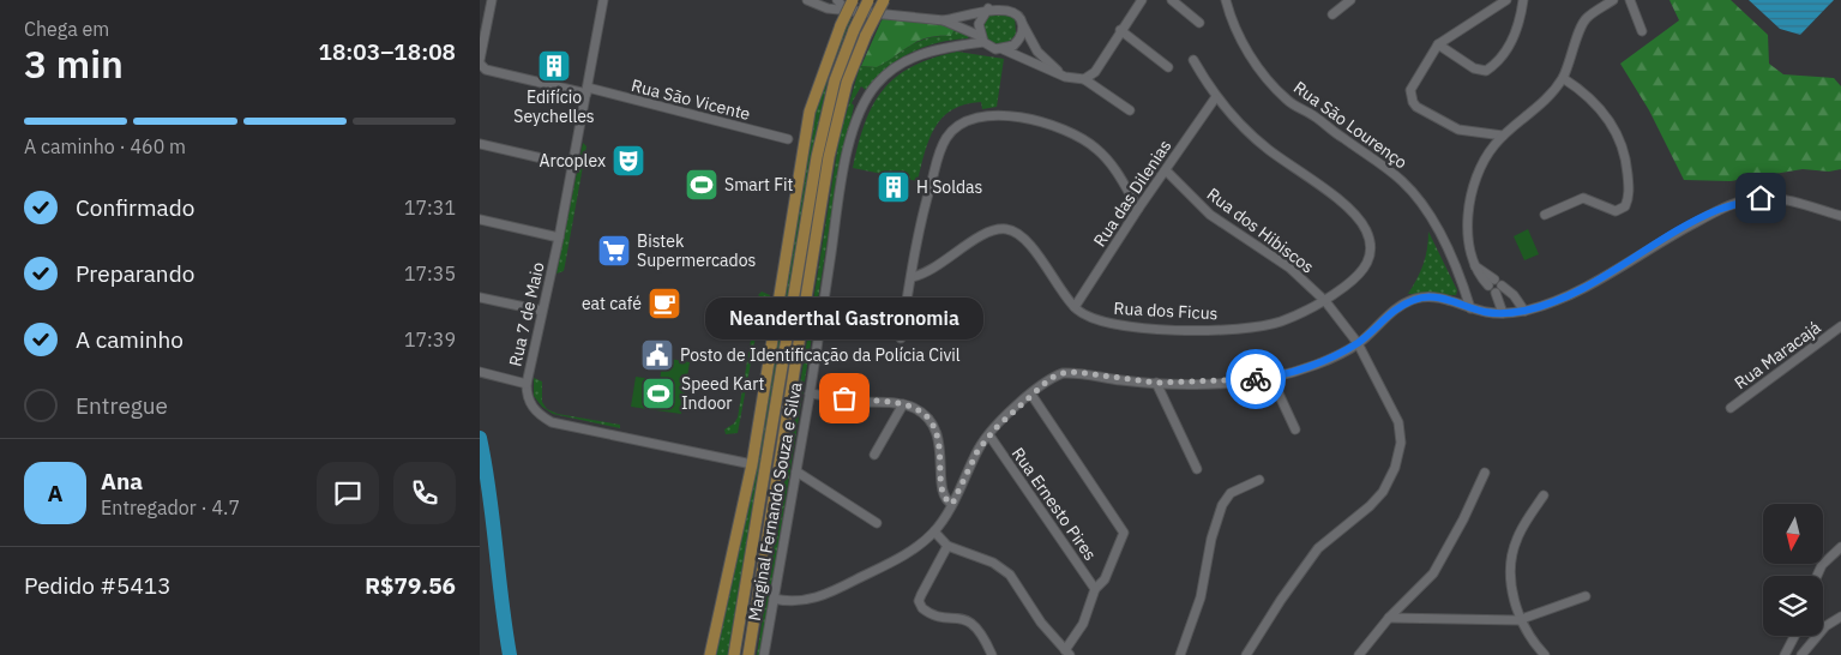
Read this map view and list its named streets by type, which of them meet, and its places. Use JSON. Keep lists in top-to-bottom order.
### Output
{
  "streets": {
    "street": [
      "Rua São Vicente",
      "Rua São Lourenço",
      "Rua das Dilenias",
      "Rua dos Hibiscos",
      "Rua dos Ficus",
      "Rua 7 de Maio",
      "Rua Maracajá",
      "Marginal Fernando Souza e Silva",
      "Rua Ernesto Pires"
    ]
  },
  "crossings": [
    ["Rua São Vicente", "Rua 7 de Maio"],
    ["Rua das Dilenias", "Rua dos Hibiscos"],
    ["Rua das Dilenias", "Rua dos Ficus"],
    ["Rua dos Hibiscos", "Rua dos Ficus"]
  ],
  "places": {
    "building": ["Edifício Seychelles", "H Soldas"],
    "theatre": ["Arcoplex"],
    "sports": ["Smart Fit", "Speed Kart Indoor"],
    "supermarket": ["Bistek Supermercados"],
    "cafe": ["eat café"],
    "public building": ["Posto de Identificação da Polícia Civil"],
    "other": ["Neanderthal Gastronomia"]
  },
  "north": "bottom",
  "page": {
    "heading": ["3 min", "Chega em", "18:03–18:08"],
    "panel": [
      "Ana",
      "Entregador · 4.7",
      "Pedido #5413",
      "R$79.56"
    ],
    "bar": "A caminho · 460 m",
    "list": [
      ["Confirmado", "17:31"],
      ["Preparando", "17:35"],
      ["A caminho", "17:39"],
      "Entregue"
    ],
    "bubble": "Neanderthal Gastronomia",
    "round": "A"
  }
}
